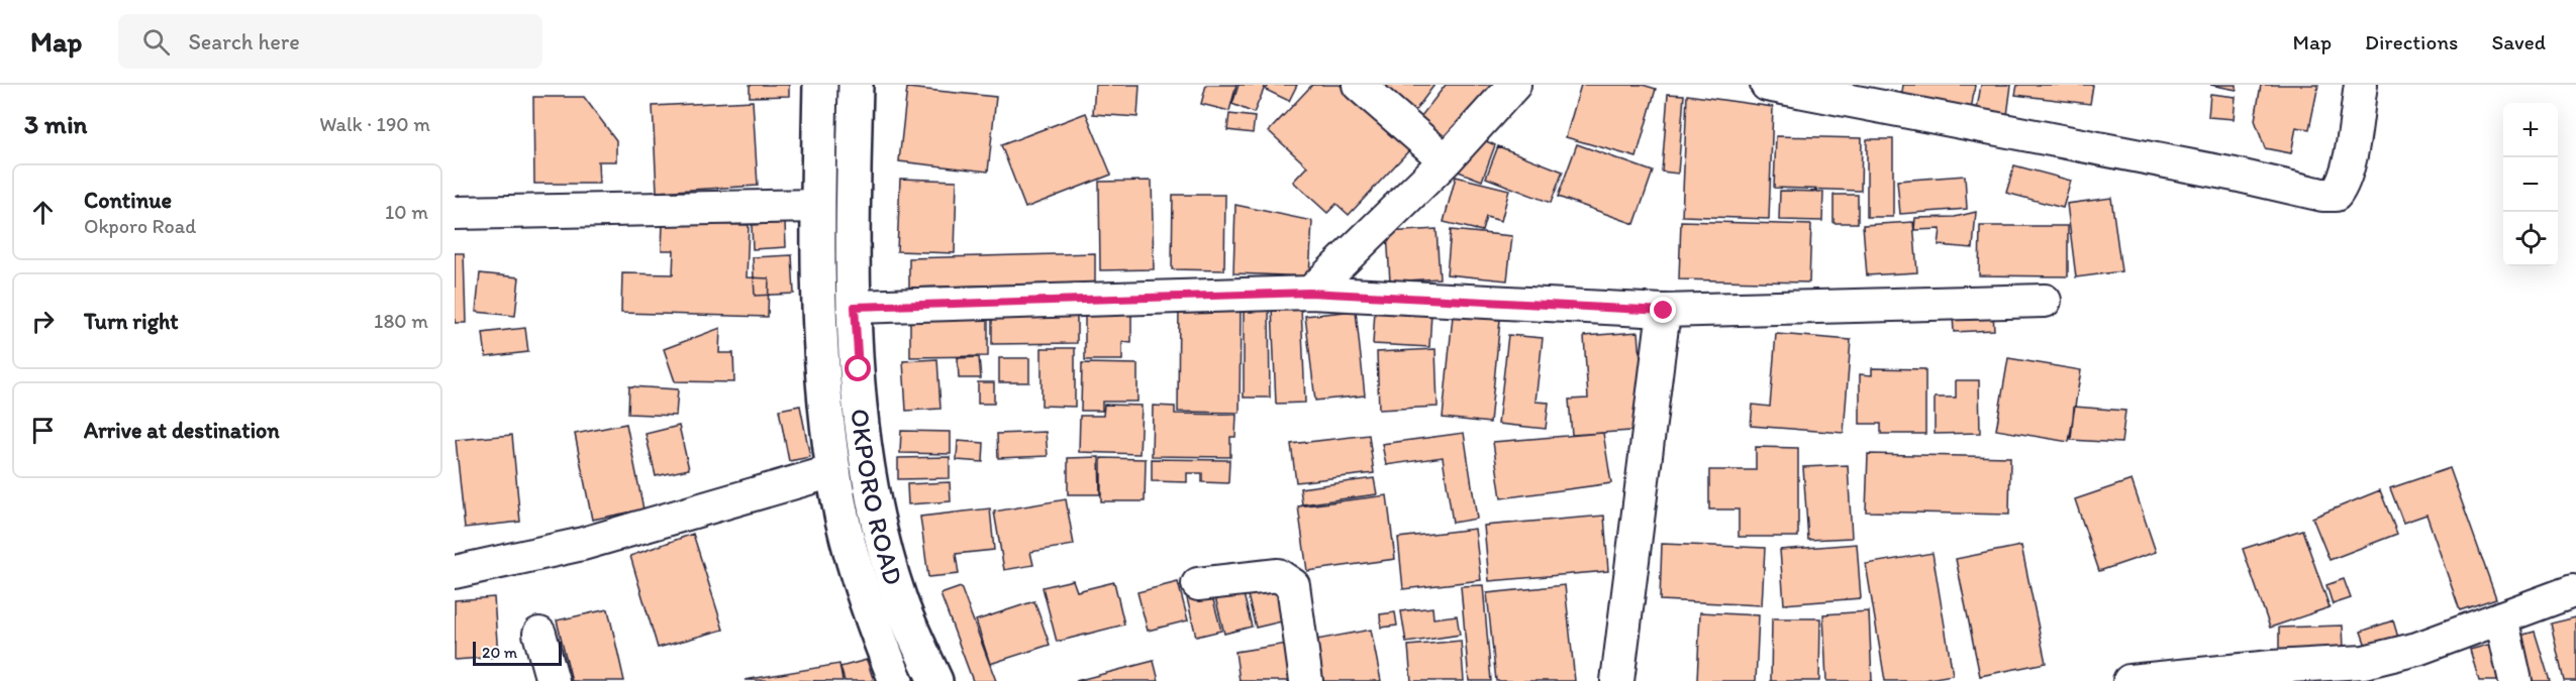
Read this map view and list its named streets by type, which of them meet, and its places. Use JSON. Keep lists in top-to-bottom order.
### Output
{
  "streets": {
    "main road": ["OKPORO ROAD"]
  },
  "scale_bar": "20 m",
  "page": {
    "header": "Map",
    "search": "Search here",
    "nav": ["Map", "Directions", "Saved"],
    "heading": ["3 min", "Walk · 190 m"],
    "map_buttons": ["+", "−"],
    "list": [
      ["Continue", "Okporo Road", "10 m"],
      ["Turn right", "180 m"],
      "Arrive at destination"
    ],
    "scale": "20 m"
  }
}
